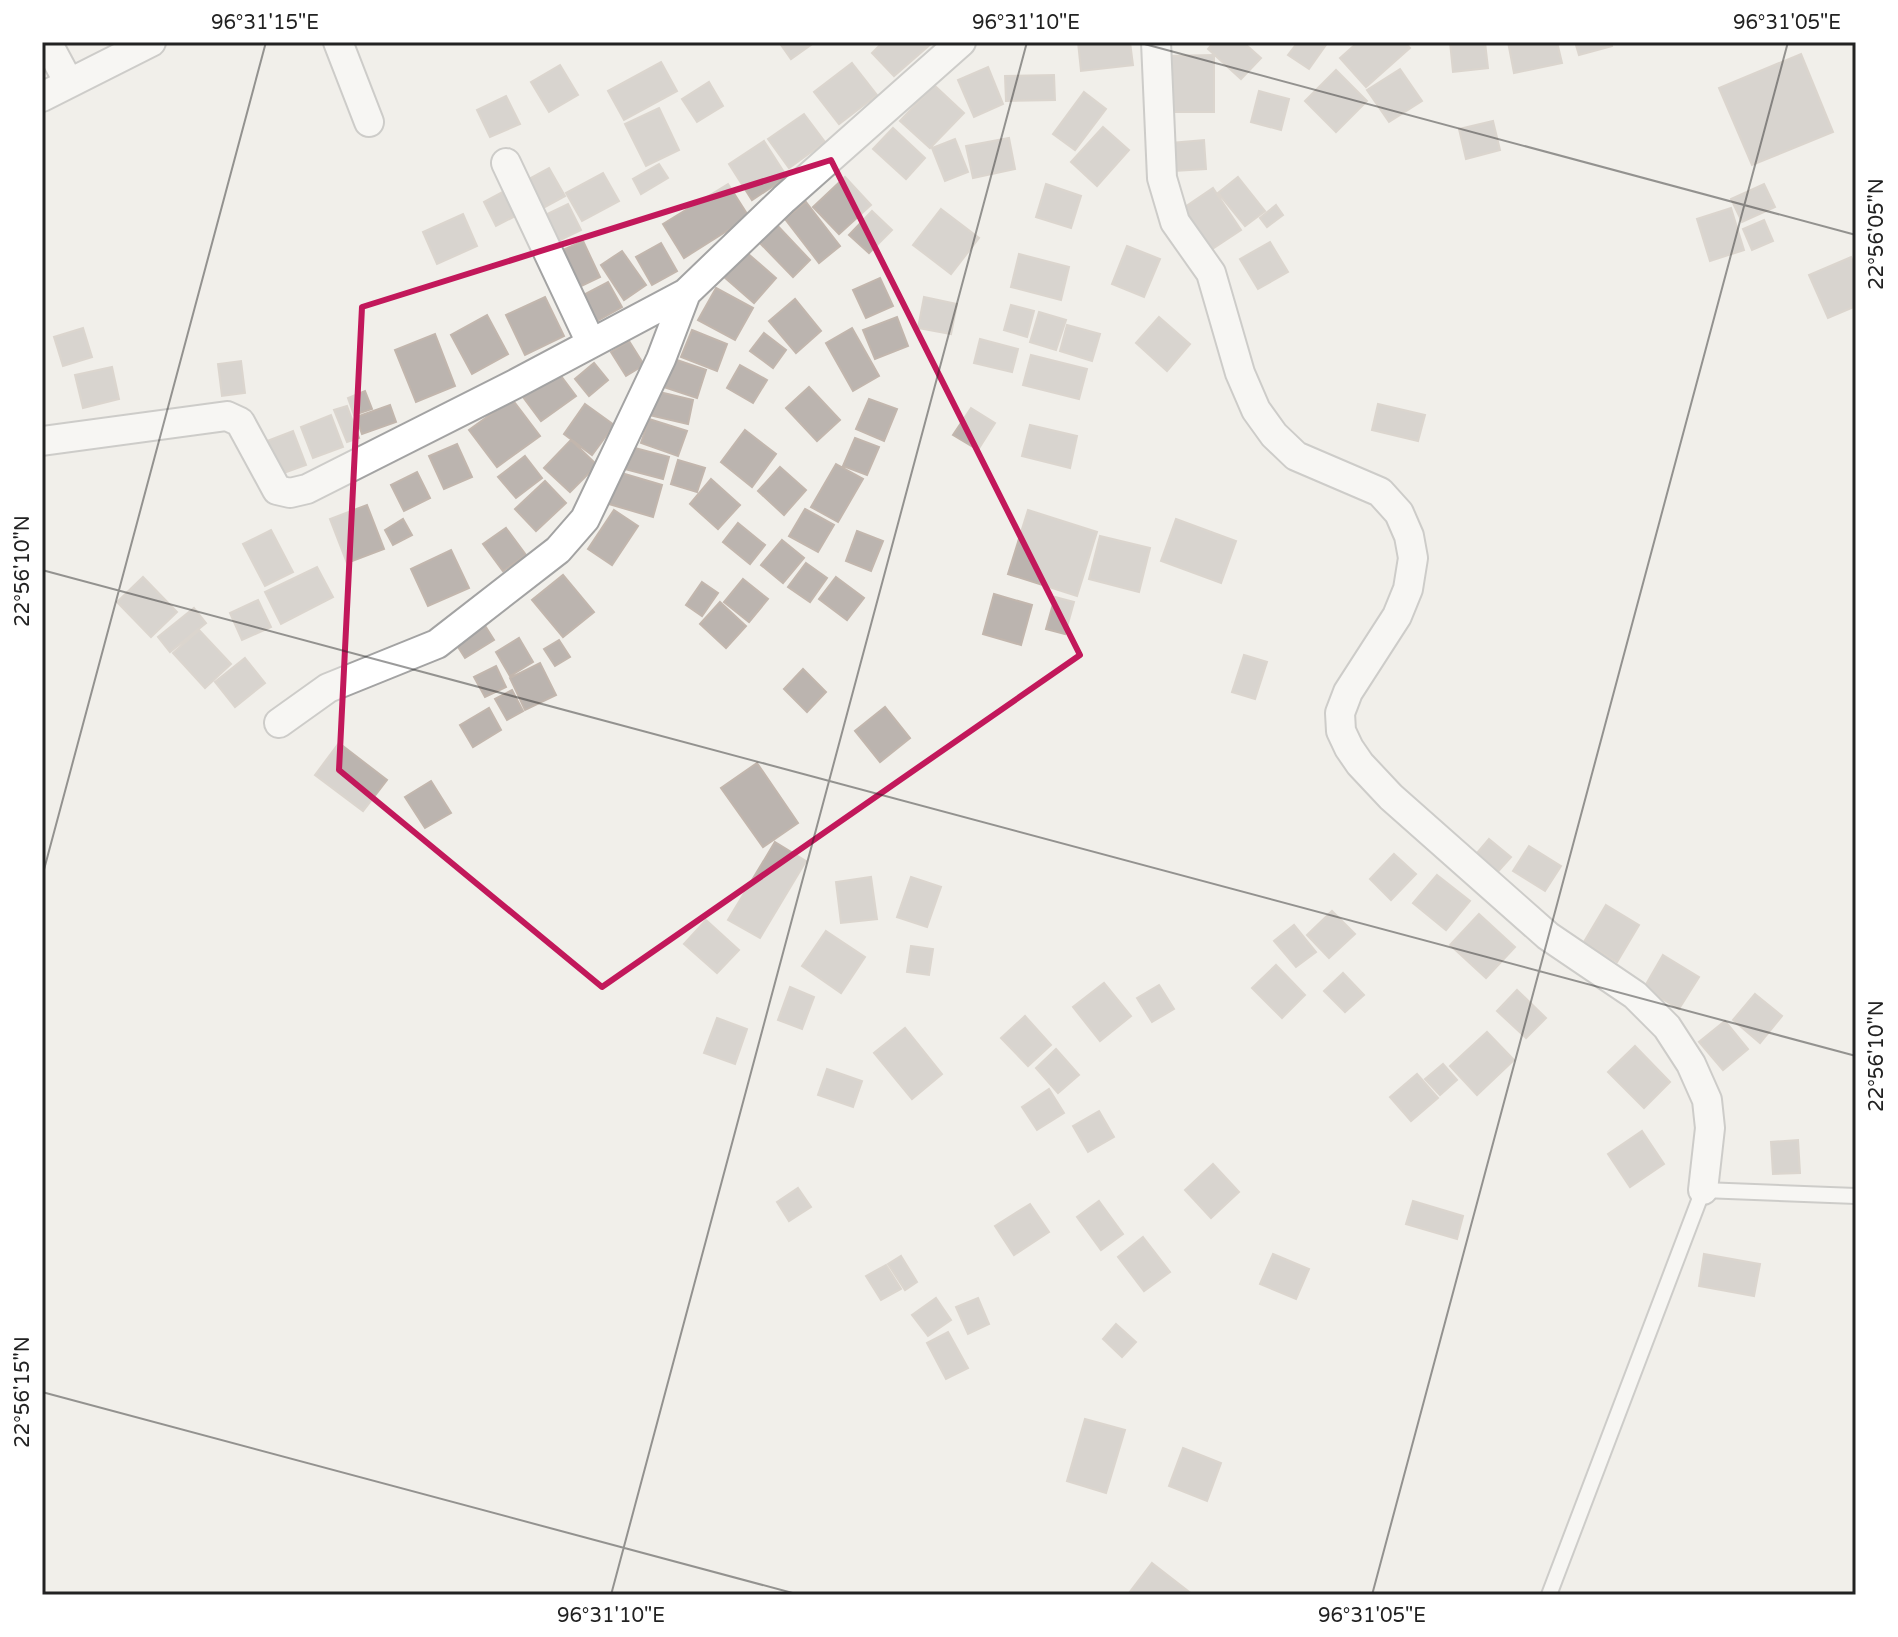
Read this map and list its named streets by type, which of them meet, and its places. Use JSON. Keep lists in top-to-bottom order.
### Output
{
  "coordinates": [
    "96°31'15\"E",
    "96°31'10\"E",
    "96°31'05\"E",
    "22°56'05\"N",
    "22°56'10\"N",
    "22°56'15\"N"
  ]
}
